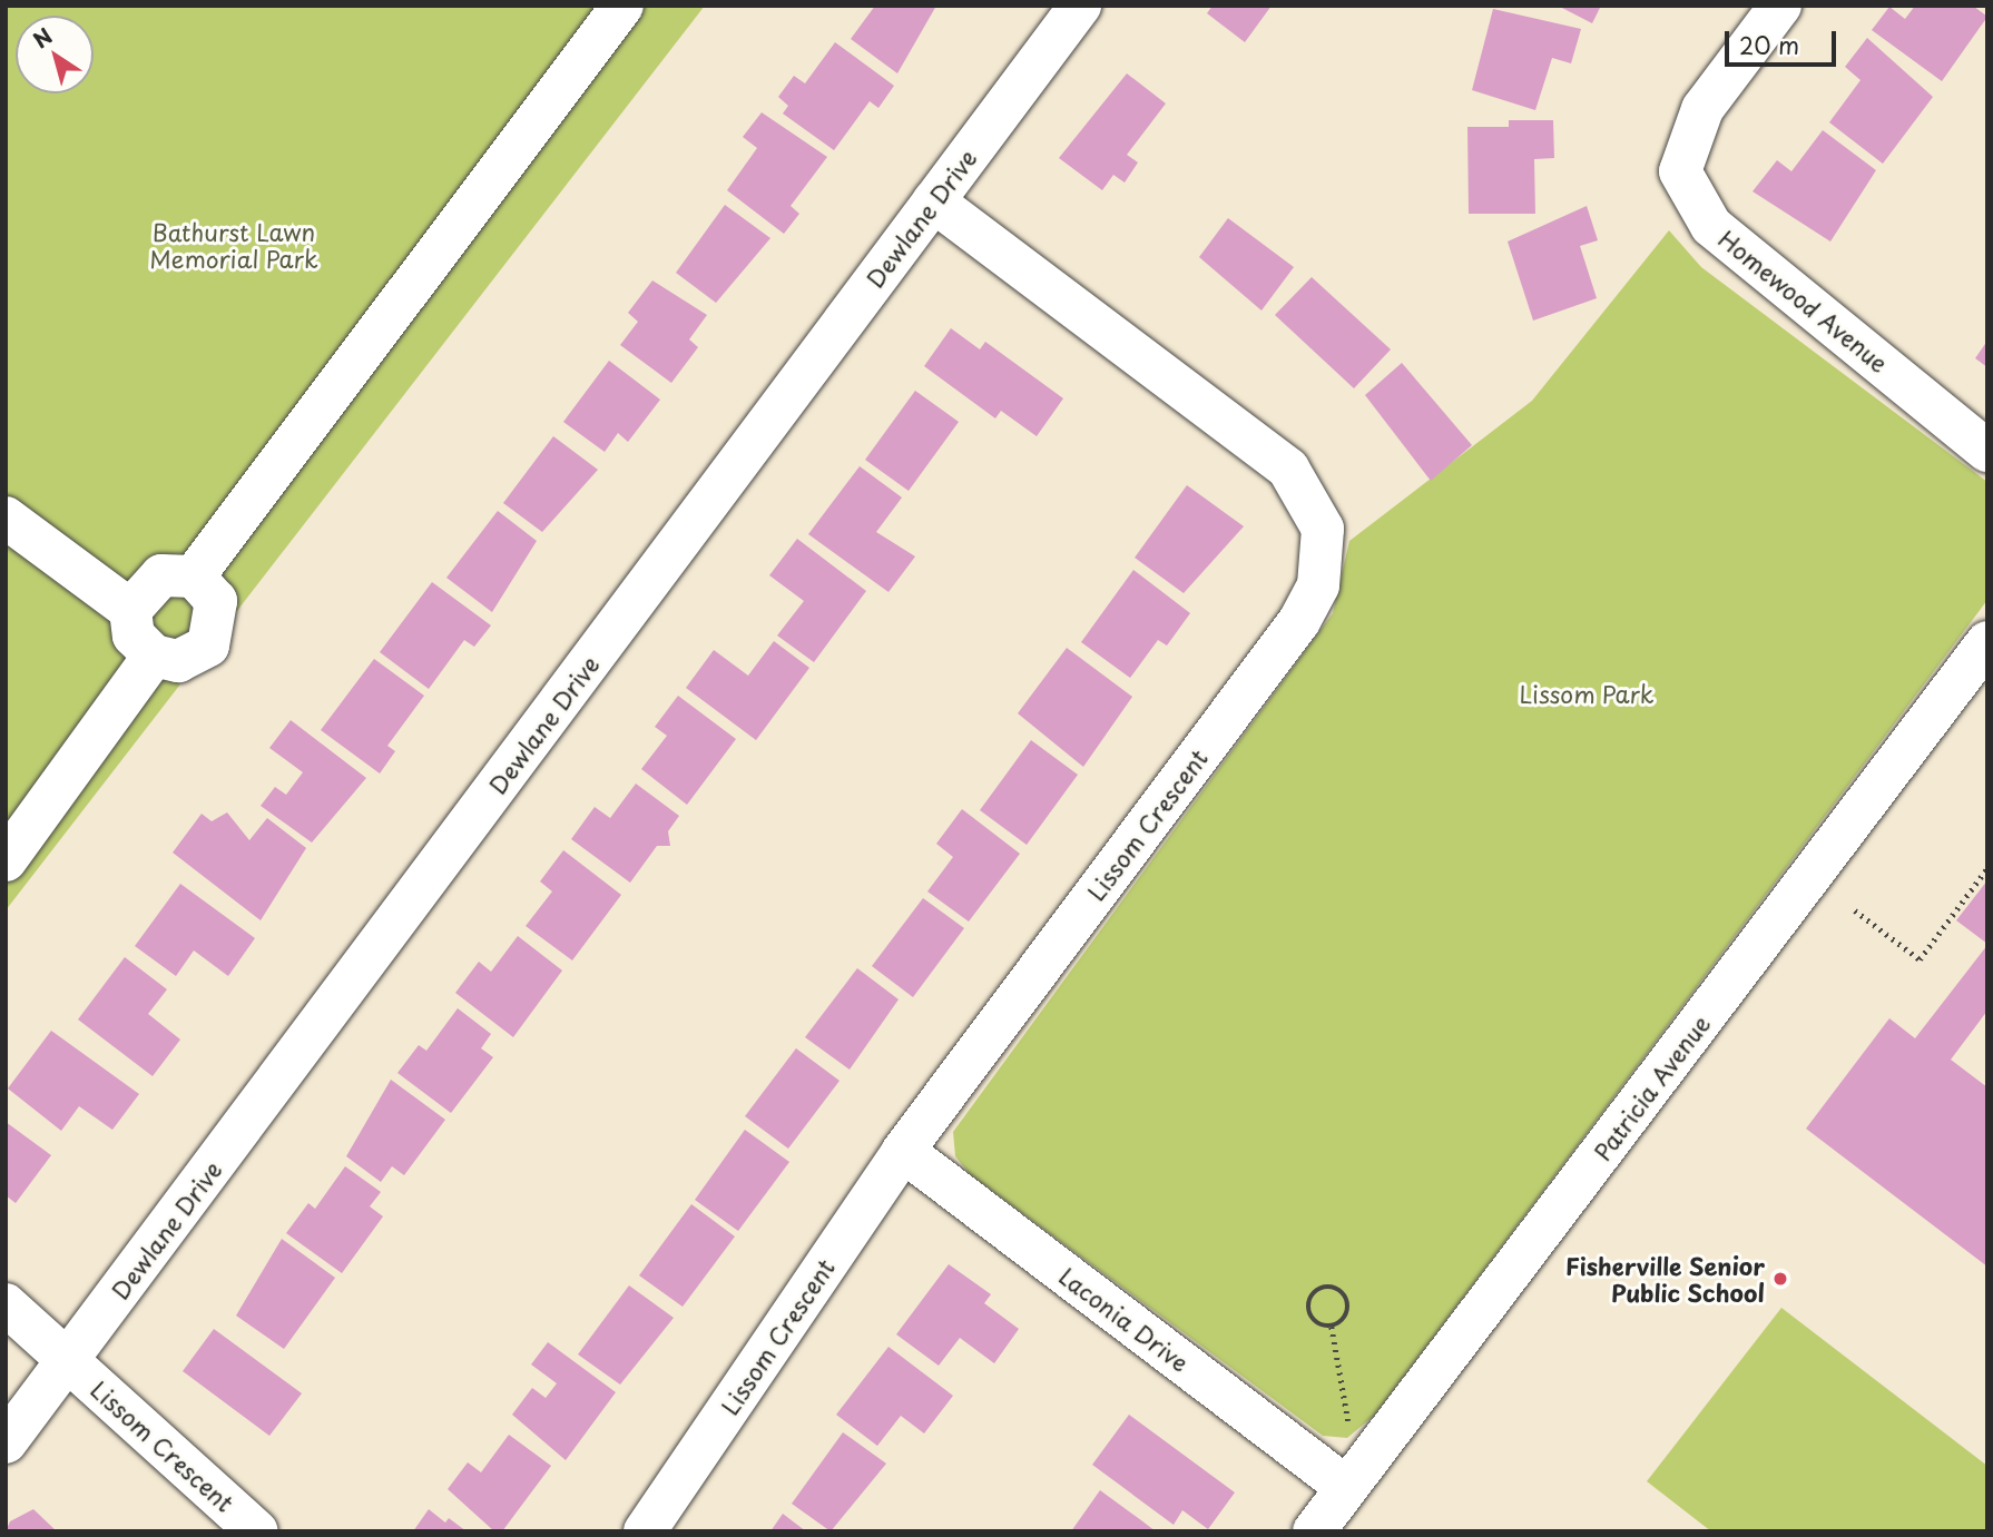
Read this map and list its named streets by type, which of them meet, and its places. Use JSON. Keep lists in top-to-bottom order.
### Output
{
  "streets": {
    "street": [
      "Dewlane Drive",
      "Homewood Avenue",
      "Lissom Crescent",
      "Patricia Avenue",
      "Laconia Drive"
    ]
  },
  "crossings": [
    ["Dewlane Drive", "Lissom Crescent"],
    ["Lissom Crescent", "Laconia Drive"],
    ["Patricia Avenue", "Laconia Drive"]
  ],
  "parks": ["Bathurst Lawn Memorial Park", "Lissom Park"],
  "places": ["Fisherville Senior Public School"],
  "scale_bar": "20 m",
  "north": "top left"
}
